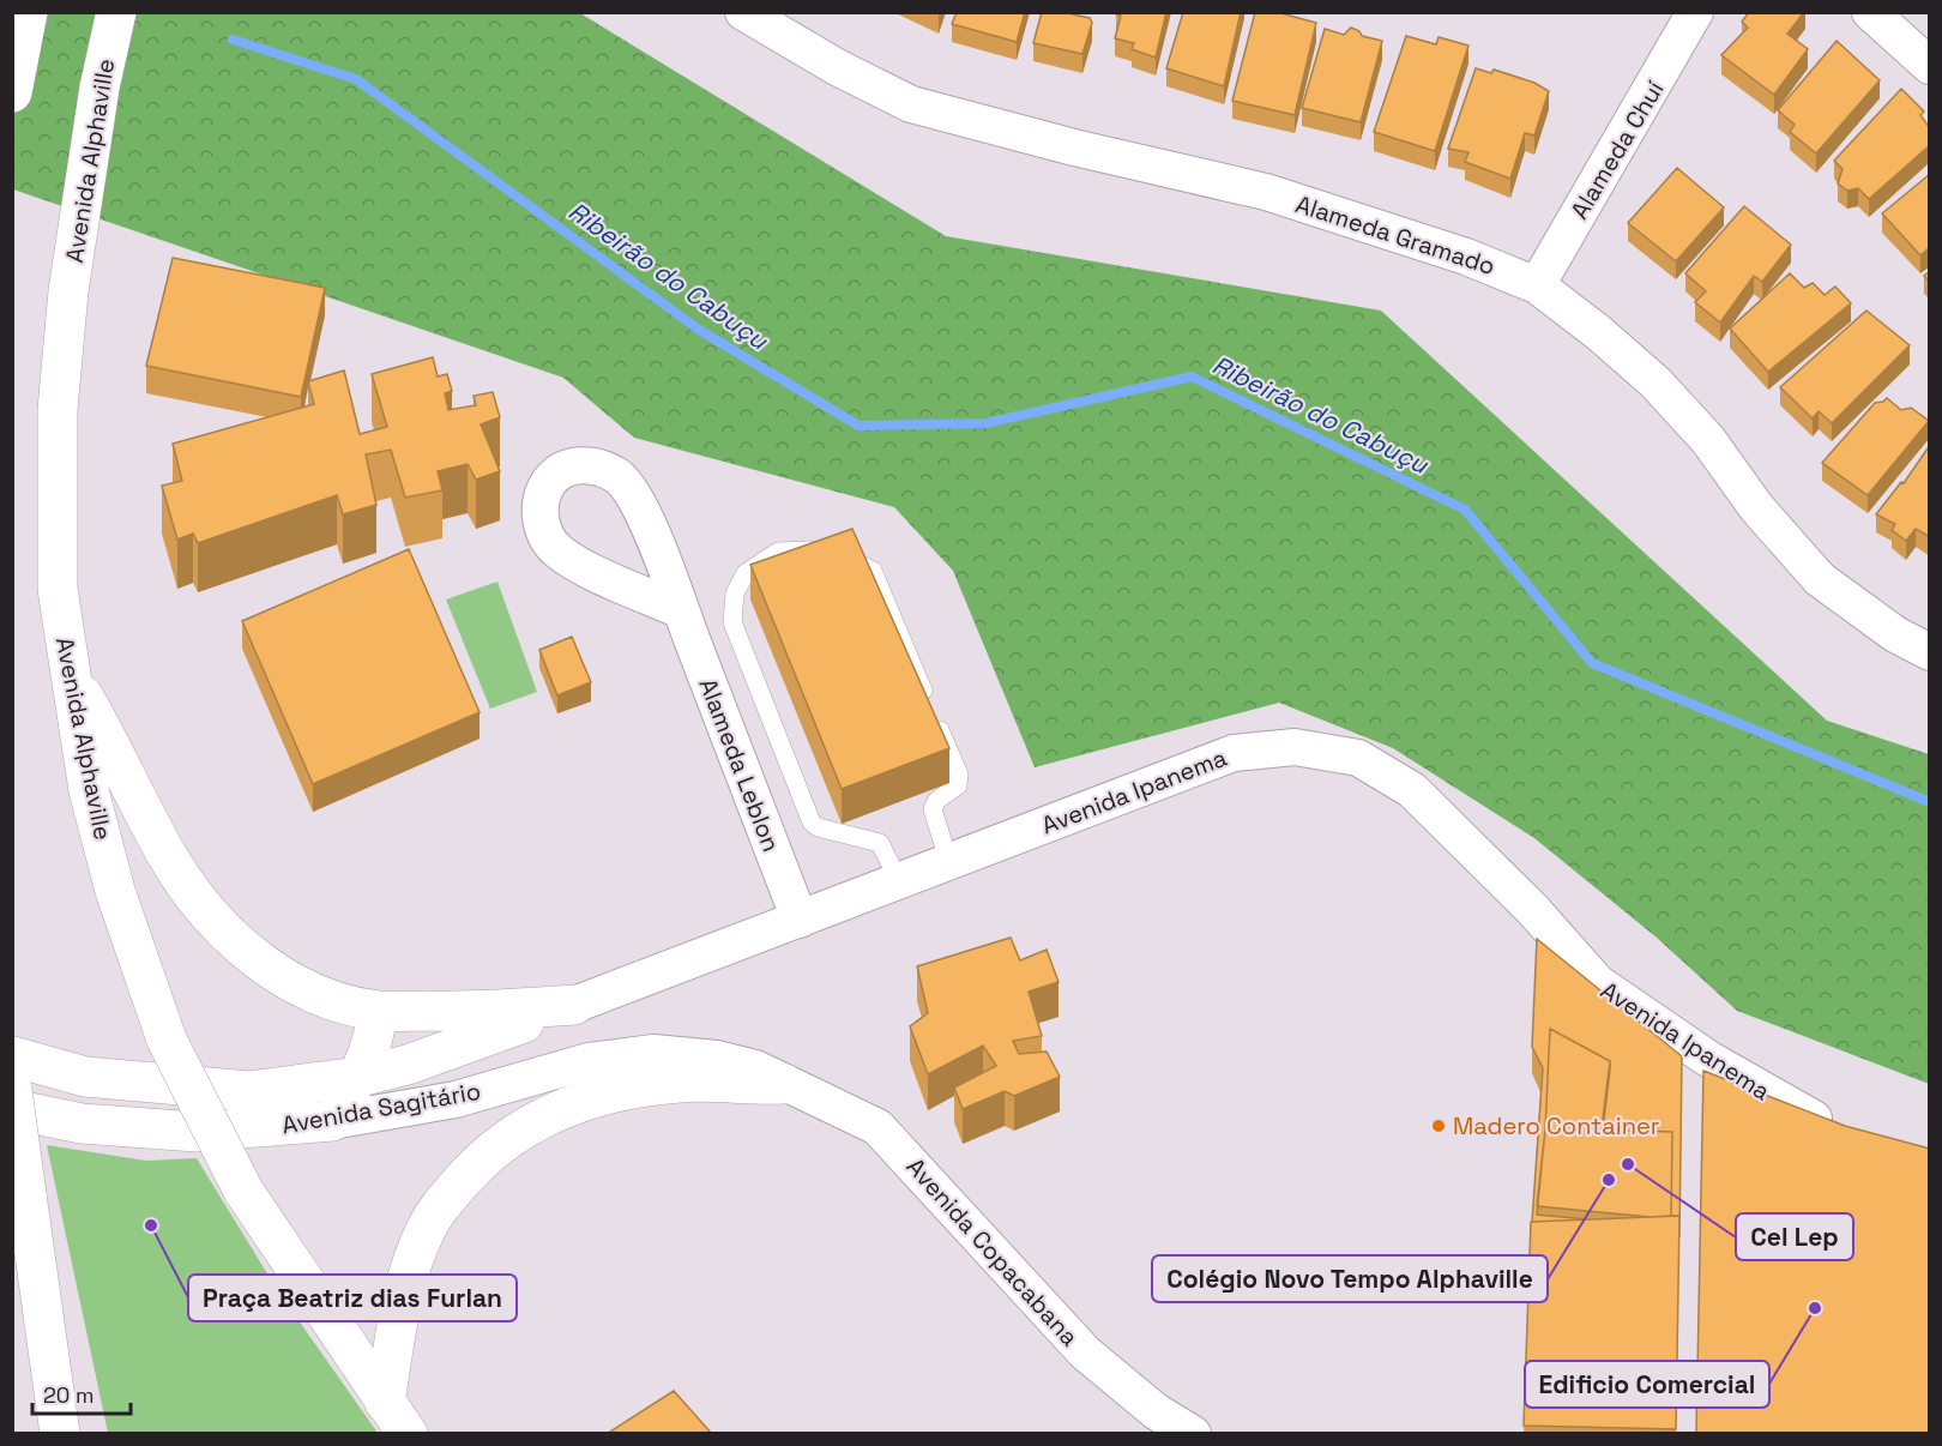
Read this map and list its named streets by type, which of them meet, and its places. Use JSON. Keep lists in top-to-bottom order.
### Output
{
  "streets": {
    "main road": ["Avenida Alphaville", "Avenida Sagitário"],
    "street": [
      "Alameda Chuí",
      "Alameda Gramado",
      "Alameda Leblon",
      "Avenida Ipanema",
      "Avenida Copacabana"
    ]
  },
  "crossings": [
    ["Alameda Chuí", "Alameda Gramado"],
    ["Alameda Leblon", "Avenida Ipanema"],
    ["Avenida Ipanema", "Avenida Sagitário"],
    ["Avenida Sagitário", "Avenida Copacabana"]
  ],
  "water": ["Ribeirão do Cabuçu"],
  "places": [
    "Madero Container",
    "Cel Lep",
    "Colégio Novo Tempo Alphaville",
    "Praça Beatriz dias Furlan",
    "Edificio Comercial"
  ],
  "scale_bar": "20 m"
}
